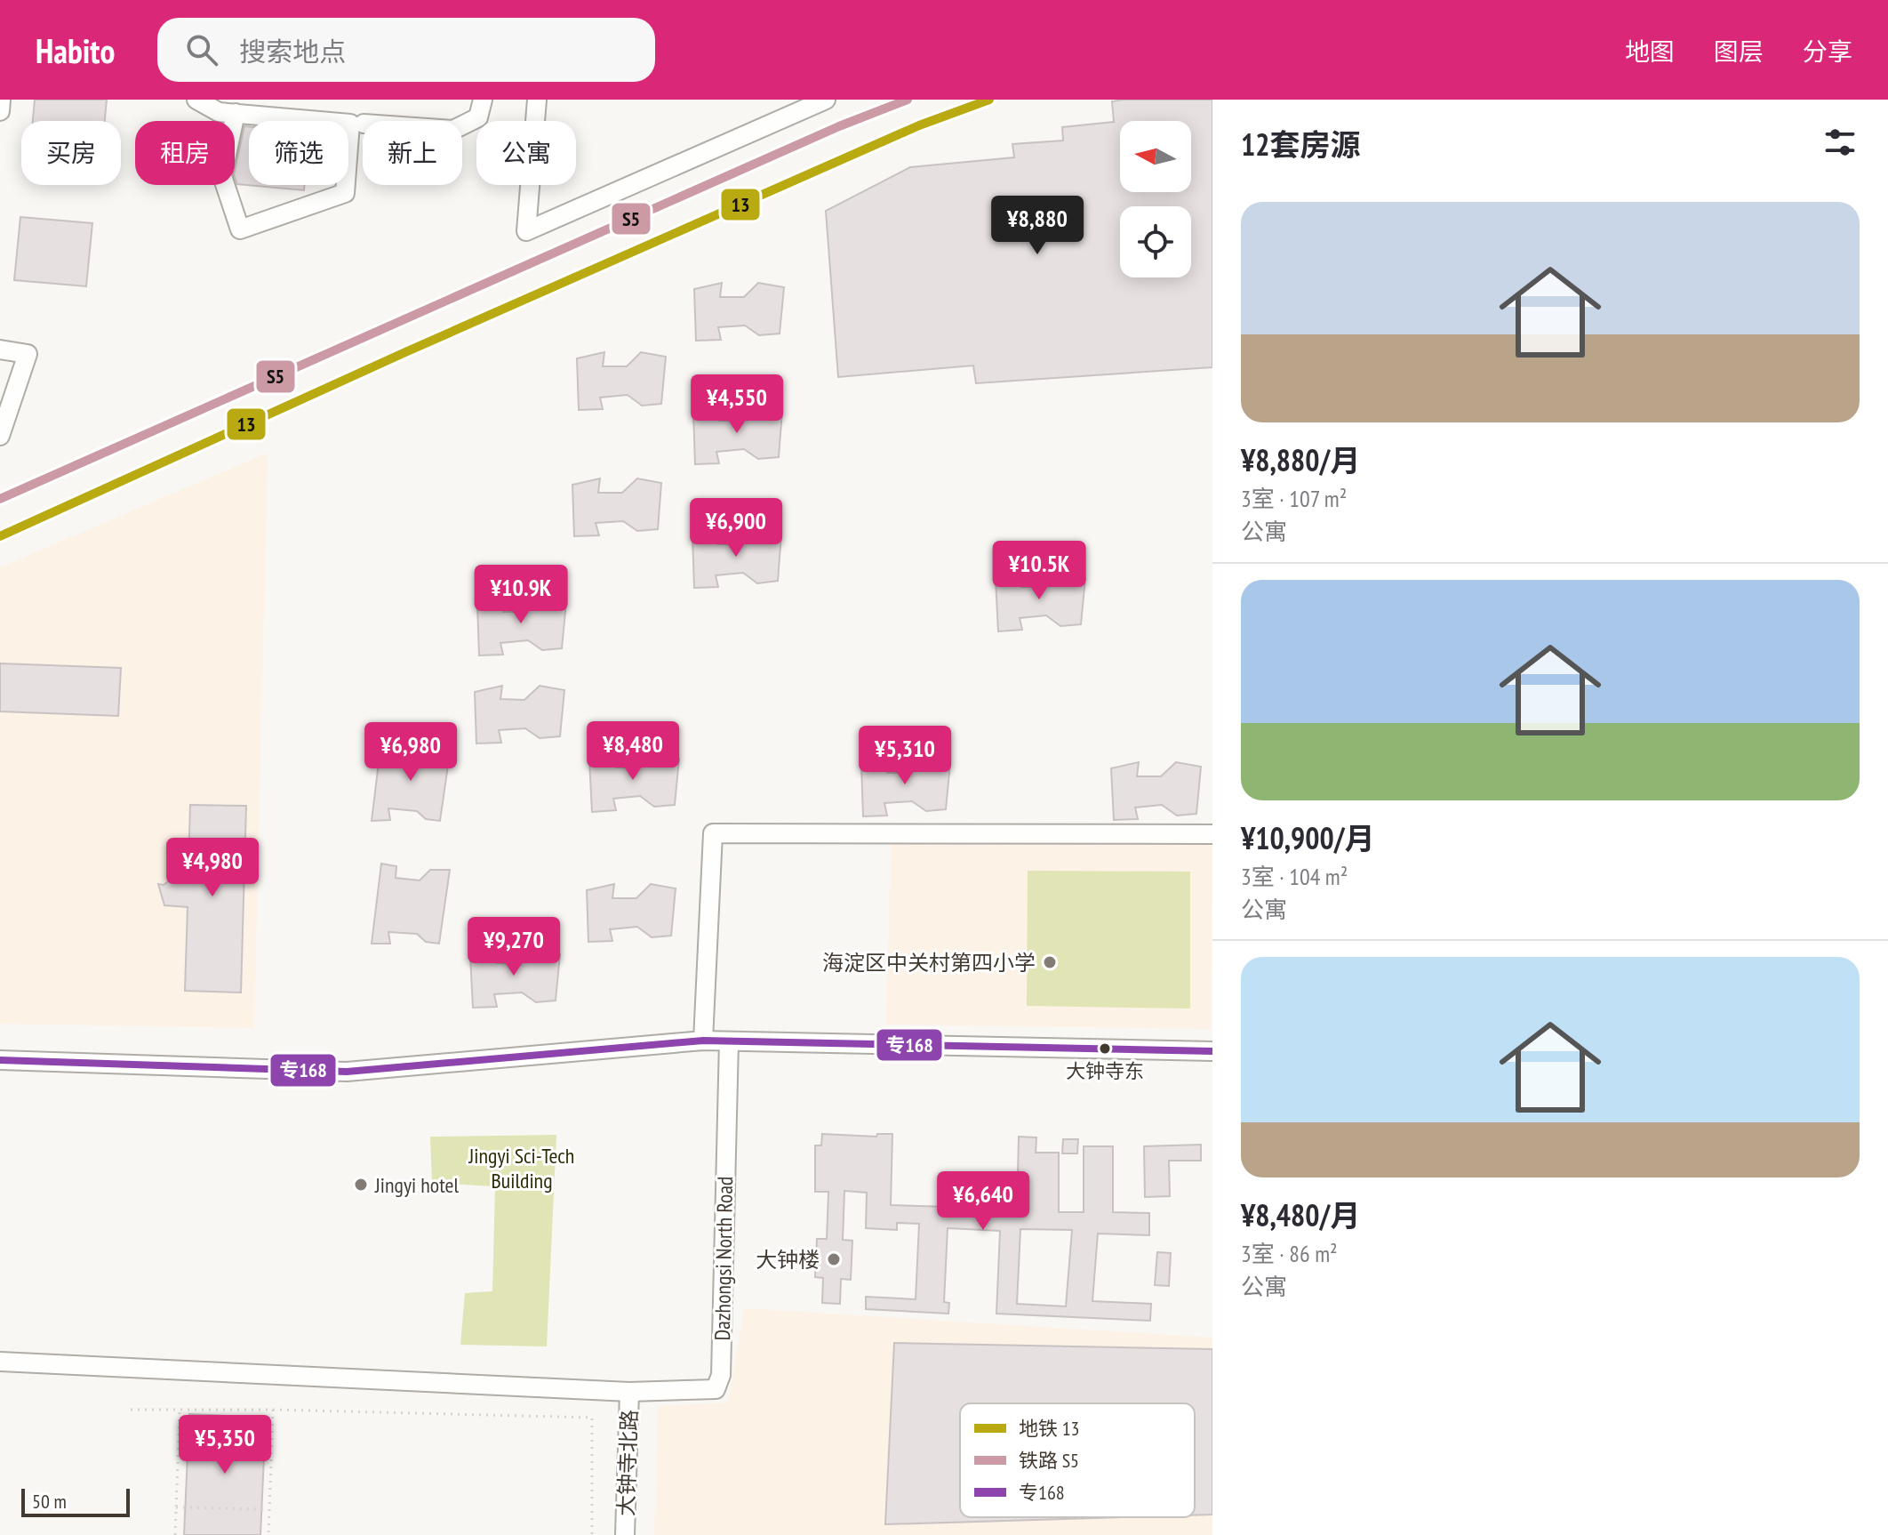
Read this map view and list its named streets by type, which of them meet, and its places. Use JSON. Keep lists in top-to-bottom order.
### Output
{
  "streets": {
    "street": ["Dazhongsi North Road", "大钟寺北路"]
  },
  "crossings": [
    ["Dazhongsi North Road", "大钟寺北路"]
  ],
  "parks": ["Jingyi Sci-Tech Building"],
  "places": [
    "海淀区中关村第四小学",
    "大钟寺东",
    "Jingyi hotel",
    "大钟楼"
  ],
  "lines": ["metro line 13", "rail line S5", "transit line 专168"],
  "legend": ["地铁 13", "铁路 S5", "专168"],
  "scale_bar": "50 m",
  "north": "left",
  "page": {
    "header": "Habito",
    "search": "搜索地点",
    "nav": ["地图", "图层", "分享"],
    "heading": "12套房源",
    "chip": [
      "买房",
      "租房",
      "筛选",
      "新上",
      "公寓"
    ],
    "list": [
      {
        "name": "¥8,880/月",
        "note": "3室 · 107 m² · 公寓"
      },
      {
        "name": "¥10,900/月",
        "note": "3室 · 104 m² · 公寓"
      },
      {
        "name": "¥8,480/月",
        "note": "3室 · 86 m² · 公寓"
      }
    ],
    "price": [
      "¥8,880",
      "¥4,550",
      "¥6,900",
      "¥10.5K",
      "¥10.9K",
      "¥8,480",
      "¥6,980",
      "¥5,310",
      "¥4,980",
      "¥9,270",
      "¥6,640",
      "¥5,350"
    ],
    "scale": "50 m"
  }
}
